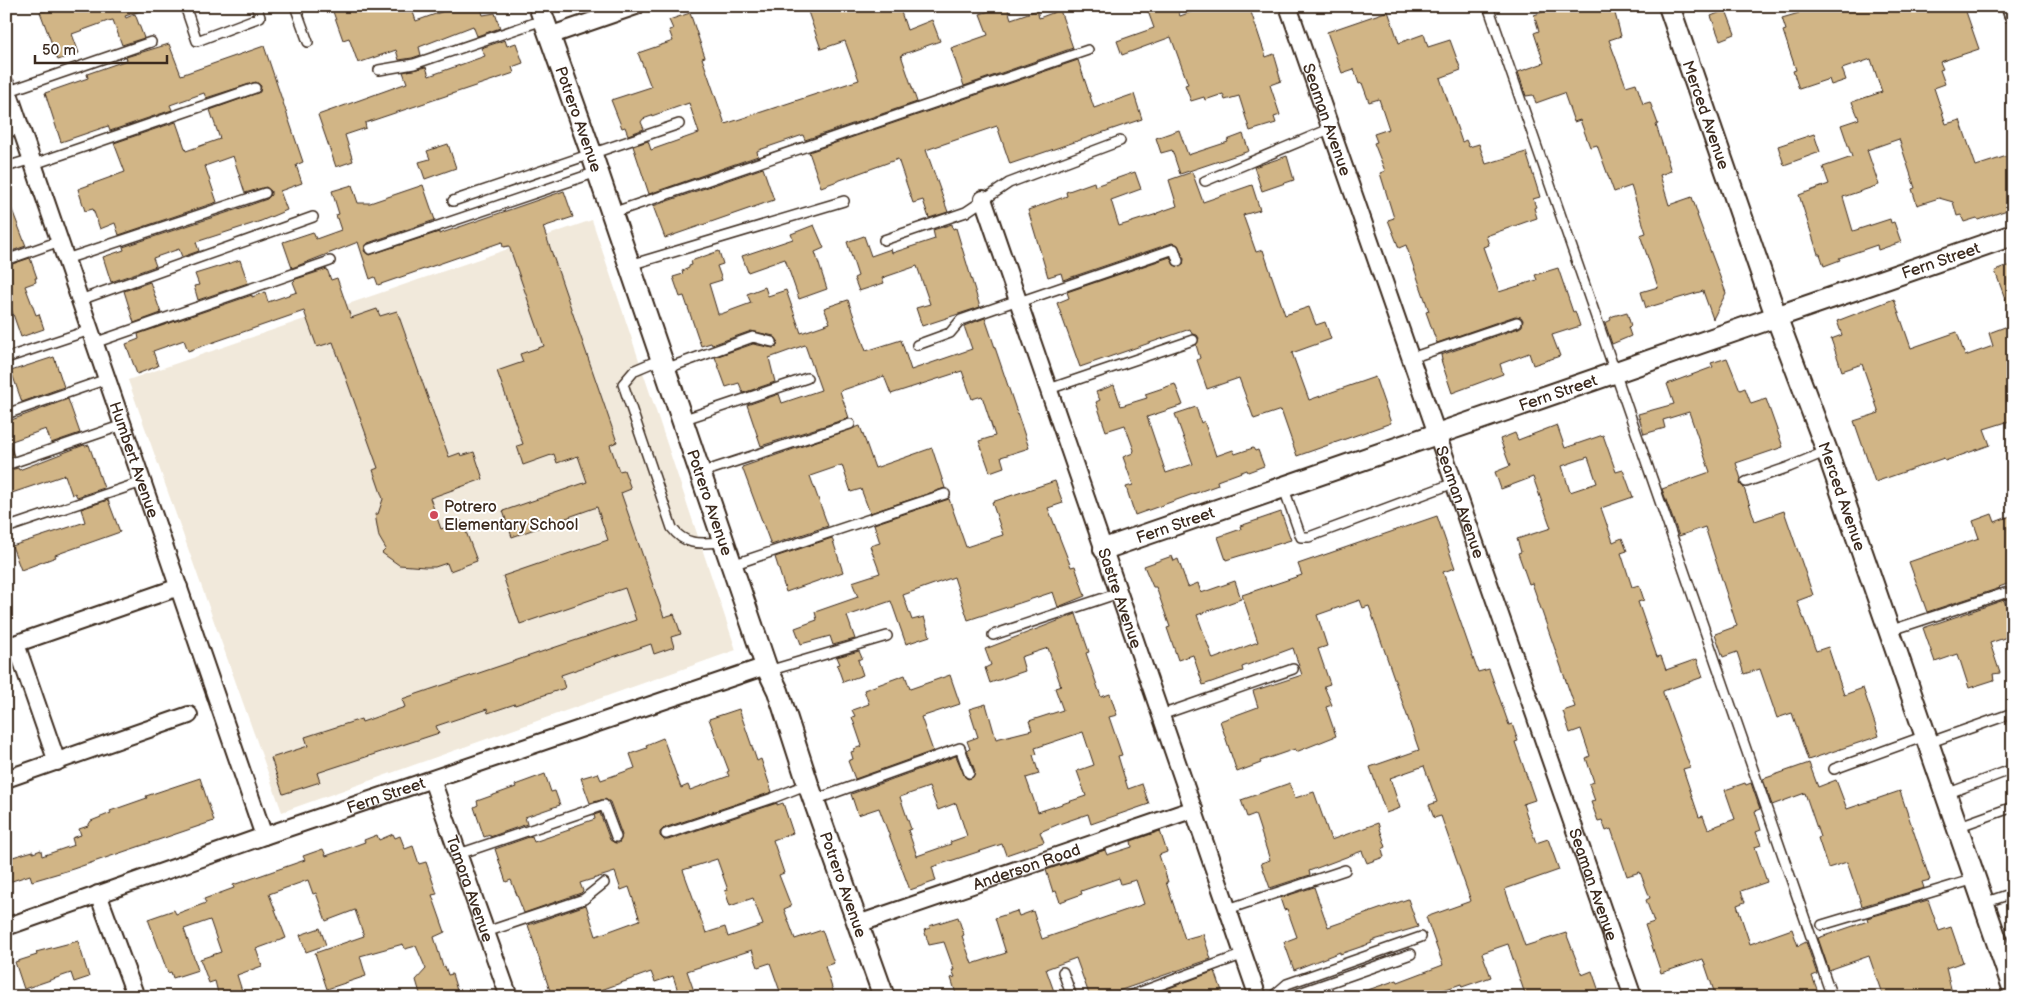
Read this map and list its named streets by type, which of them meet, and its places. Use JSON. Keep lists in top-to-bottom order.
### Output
{
  "streets": {
    "street": [
      "Merced Avenue",
      "Potrero Avenue",
      "Seaman Avenue",
      "Fern Street",
      "Humbert Avenue",
      "Sastre Avenue",
      "Anderson Road",
      "Tamora Avenue"
    ]
  },
  "crossings": [
    ["Merced Avenue", "Fern Street"],
    ["Potrero Avenue", "Fern Street"],
    ["Potrero Avenue", "Anderson Road"],
    ["Seaman Avenue", "Fern Street"],
    ["Fern Street", "Humbert Avenue"],
    ["Fern Street", "Sastre Avenue"],
    ["Fern Street", "Tamora Avenue"],
    ["Sastre Avenue", "Anderson Road"]
  ],
  "places": ["Potrero Elementary School"],
  "scale_bar": "50 m"
}
